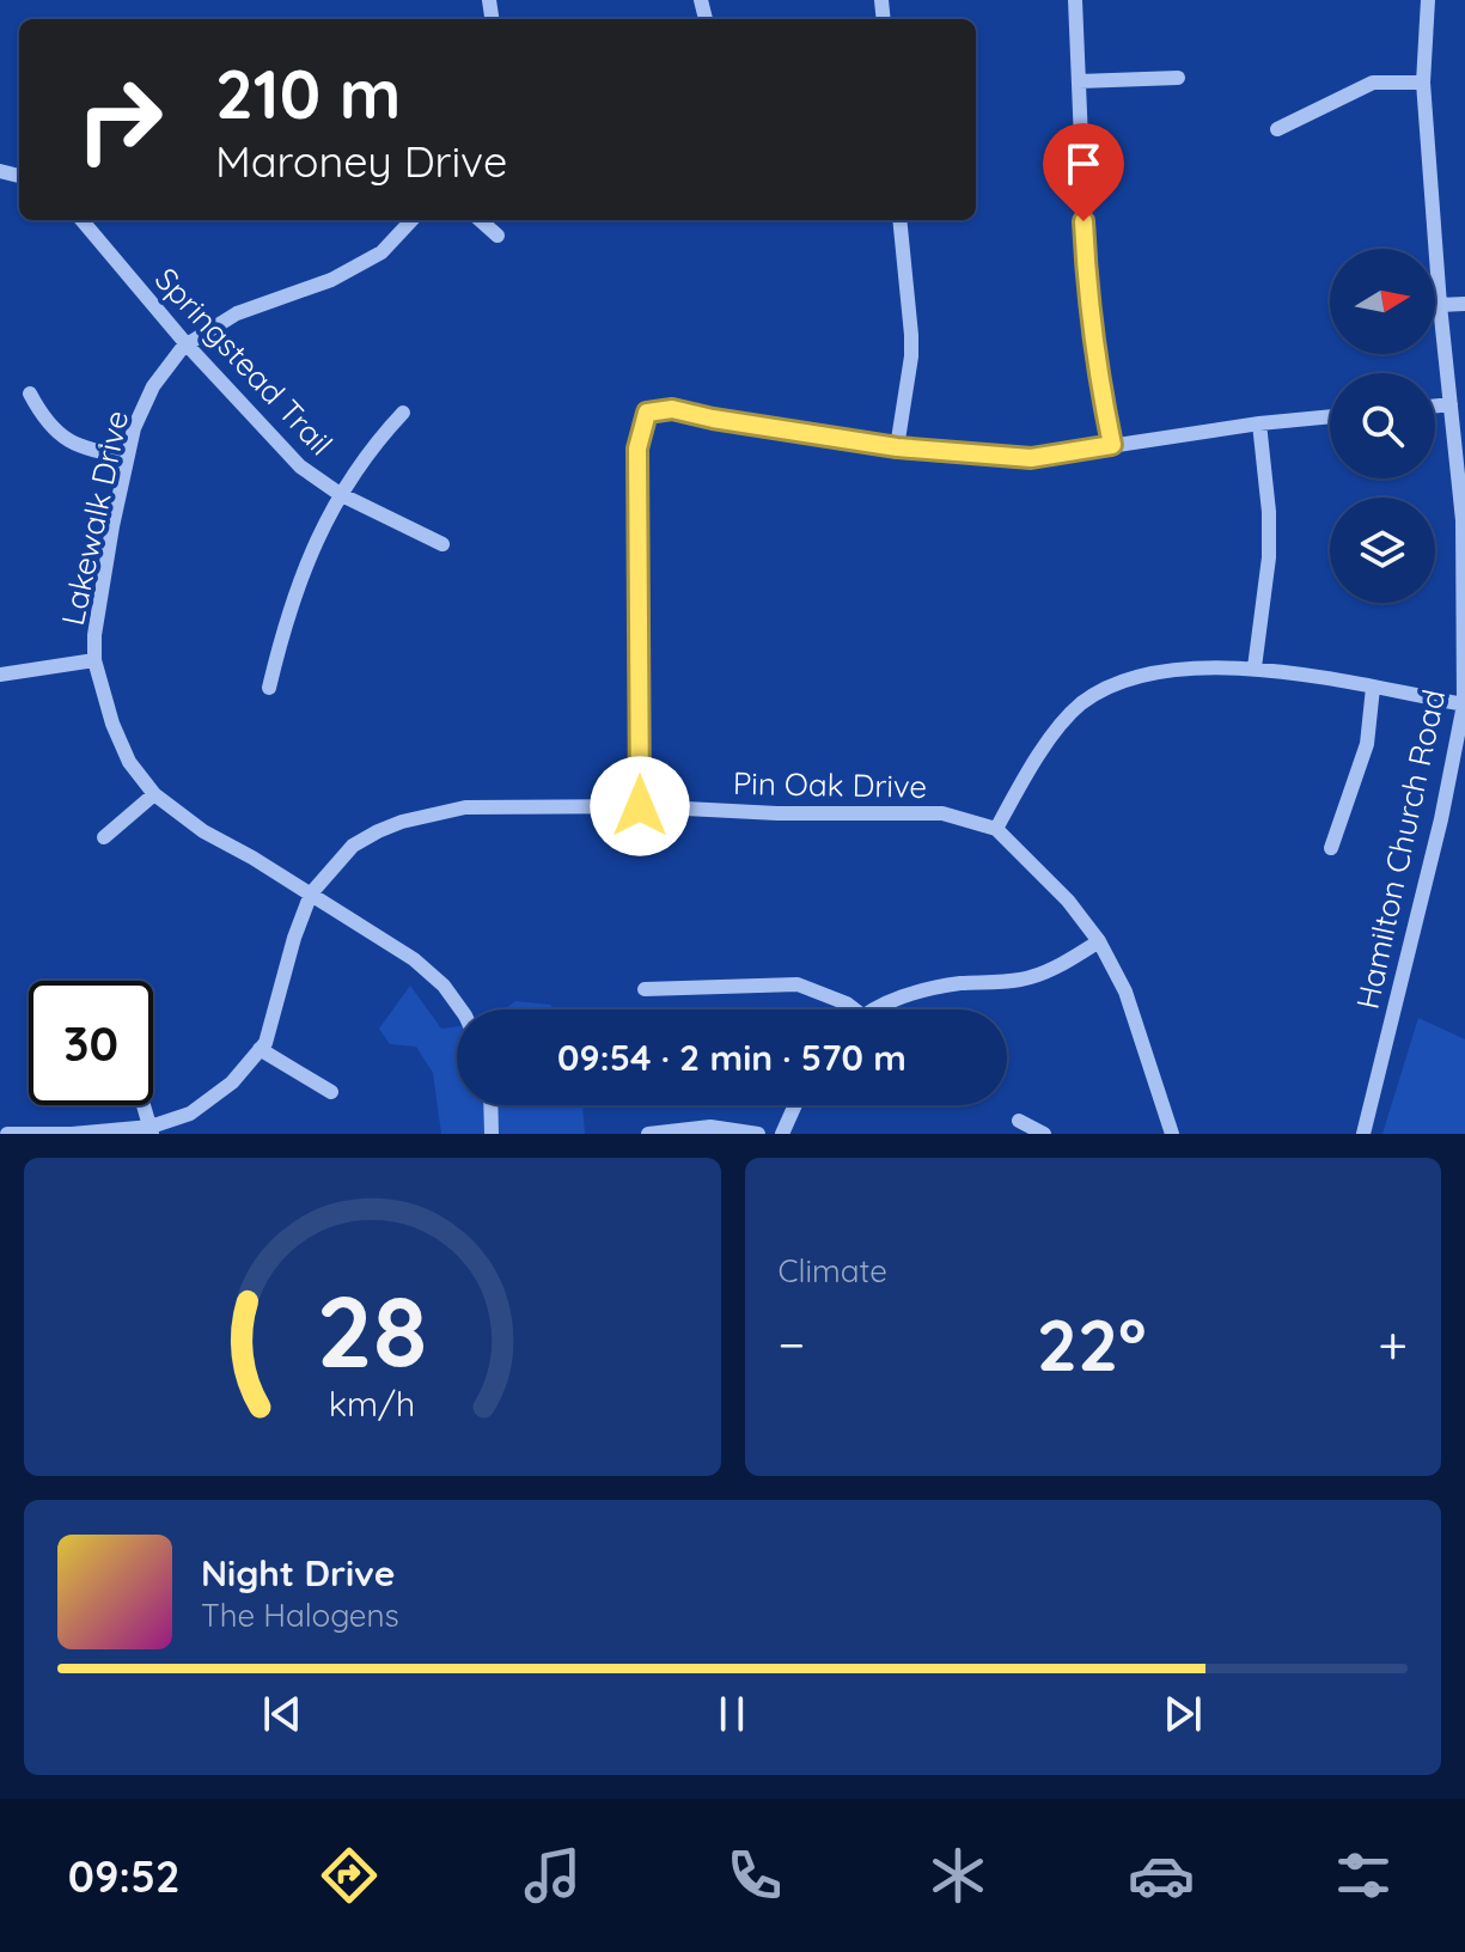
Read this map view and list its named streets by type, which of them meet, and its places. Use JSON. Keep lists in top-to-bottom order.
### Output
{
  "streets": {
    "street": [
      "Springstead Trail",
      "Lakewalk Drive",
      "Pin Oak Drive",
      "Hamilton Church Road"
    ]
  },
  "crossings": [
    ["Springstead Trail", "Lakewalk Drive"],
    ["Lakewalk Drive", "Pin Oak Drive"]
  ],
  "north": "right",
  "page": {
    "turn": ["210 m", "Maroney Drive"],
    "limit": "30",
    "trip": "09:54 · 2 min · 570 m",
    "tile": "Climate",
    "heat": ["−", "22°", "+"],
    "song": ["Night Drive", "The Halogens"],
    "tabs": "09:52",
    "gauge": ["28", "km/h"]
  }
}
